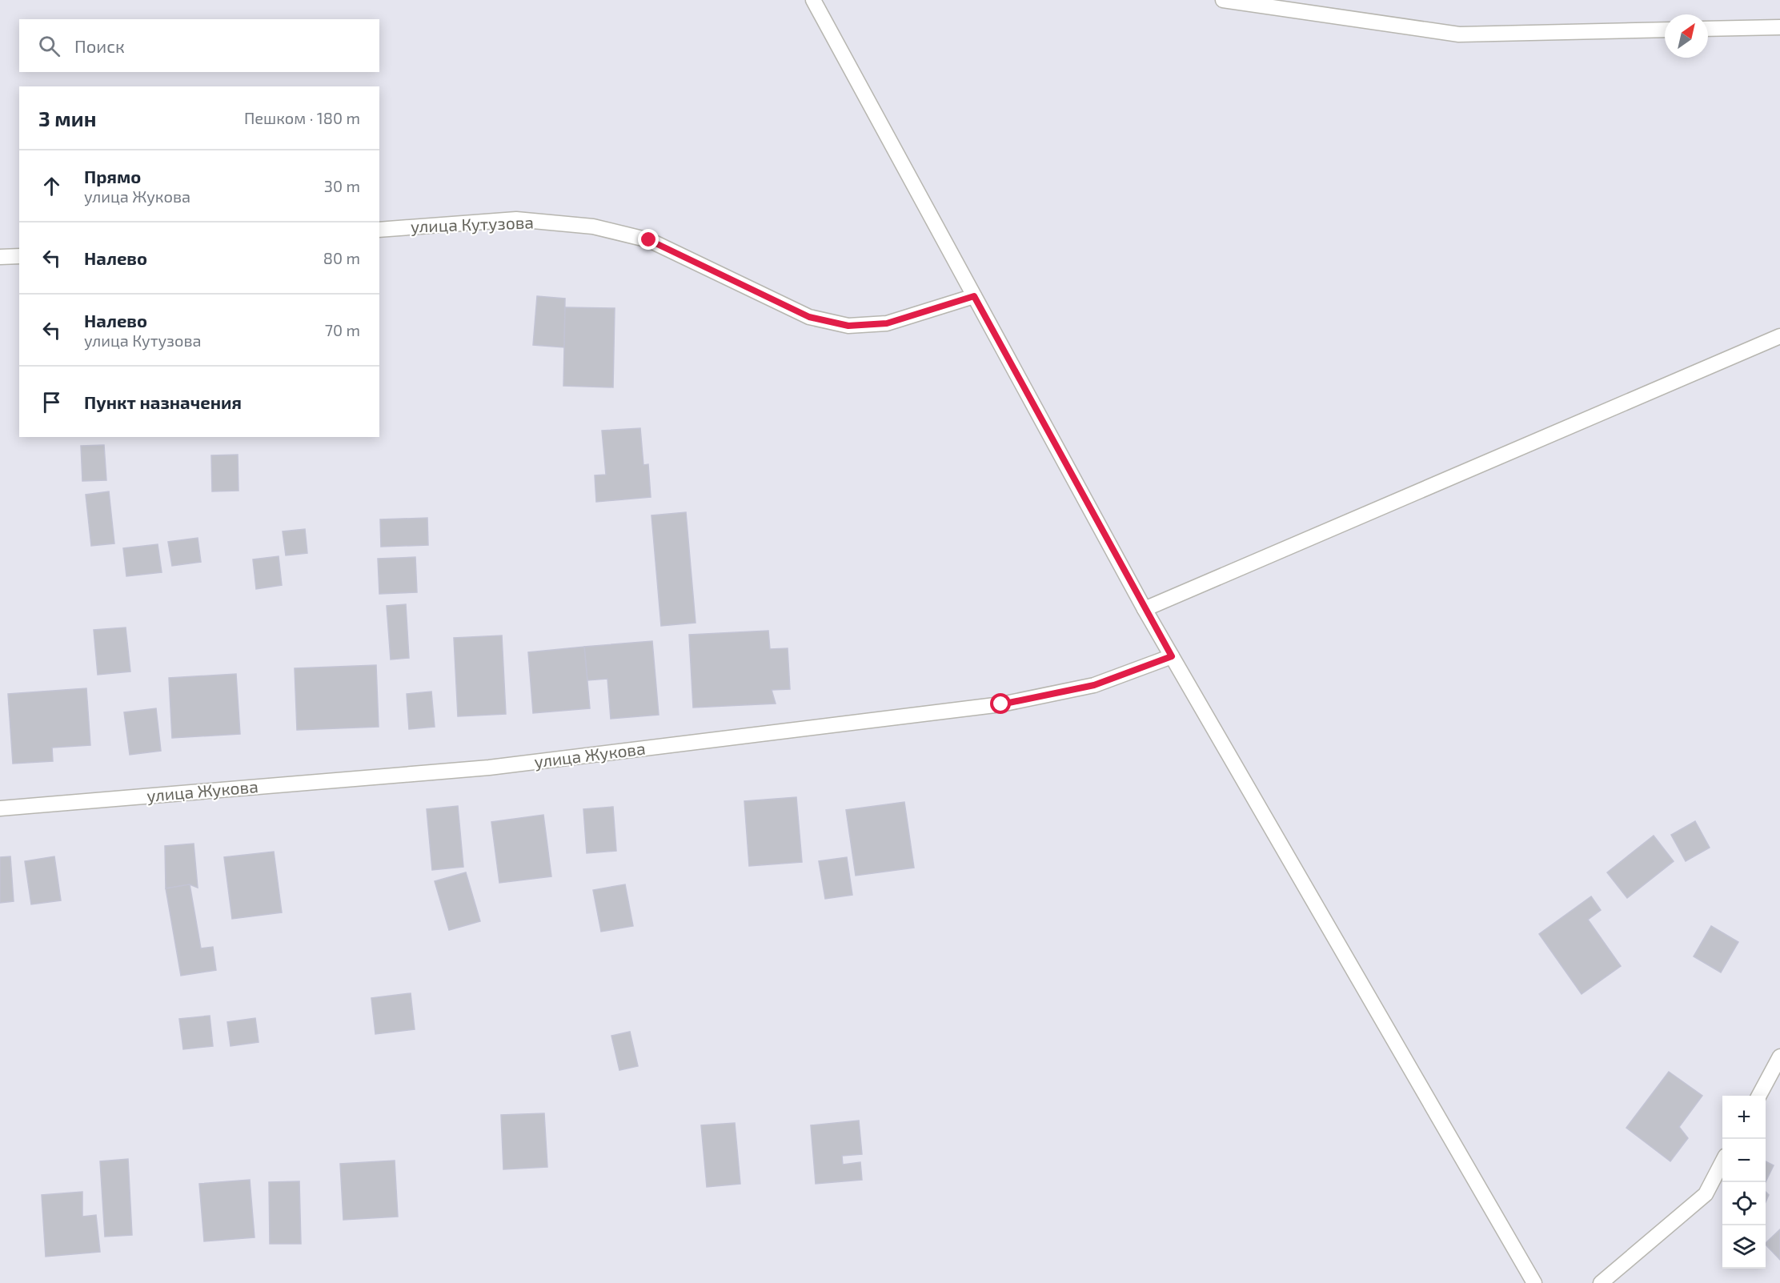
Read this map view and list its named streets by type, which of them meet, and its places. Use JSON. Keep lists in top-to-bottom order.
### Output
{
  "streets": {
    "street": ["улица Кутузова", "улица Жукова"]
  },
  "north": "top right",
  "page": {
    "search": "Поиск",
    "heading": ["3 мин", "Пешком · 180 m"],
    "list": [
      ["Прямо", "улица Жукова", "30 m"],
      ["Налево", "80 m"],
      ["Налево", "улица Кутузова", "70 m"],
      "Пункт назначения"
    ],
    "map_buttons": ["+", "−"]
  }
}
